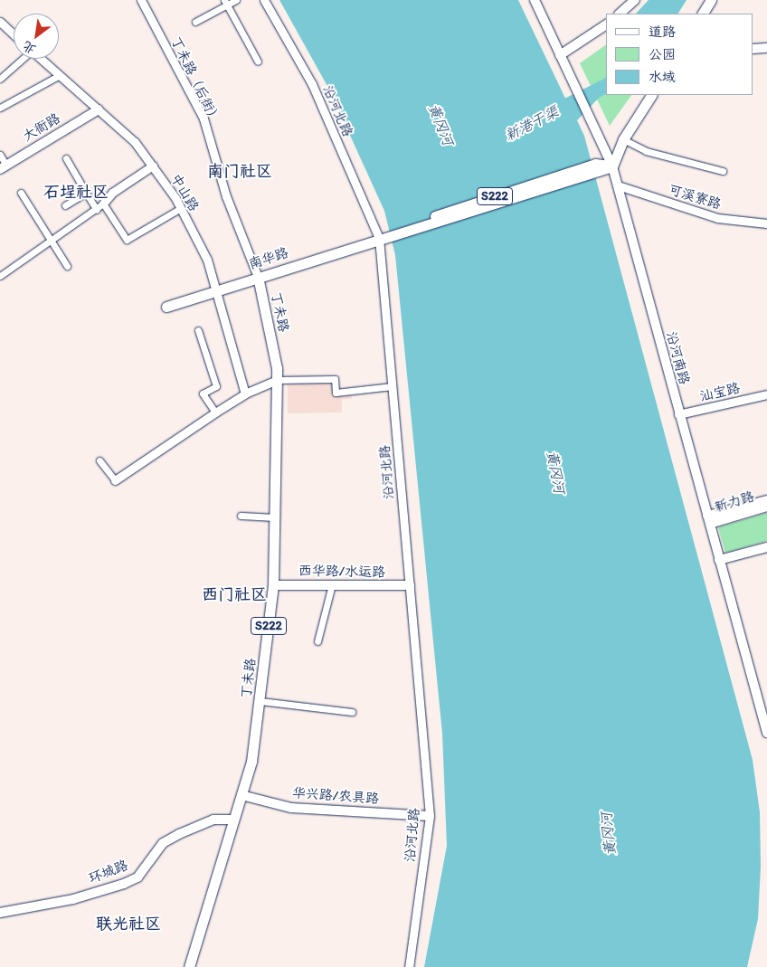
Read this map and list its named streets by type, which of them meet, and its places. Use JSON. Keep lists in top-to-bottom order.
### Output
{
  "streets": {
    "main road": [
      "大衙路",
      "S222",
      "南华路",
      "丁未路",
      "沿河南路",
      "新力路",
      "西华路/水运路",
      "华兴路/农具路",
      "环城路"
    ],
    "street": [
      "丁未路（后街）",
      "沿河北路",
      "中山路",
      "可溪寮路",
      "汕宝路"
    ]
  },
  "crossings": [
    ["丁未路（后街）", "南华路"],
    ["丁未路（后街）", "丁未路"],
    ["沿河北路", "S222"],
    ["沿河北路", "南华路"],
    ["沿河北路", "西华路/水运路"],
    ["沿河北路", "华兴路/农具路"],
    ["大衙路", "中山路"],
    ["中山路", "南华路"],
    ["S222", "南华路"],
    ["S222", "沿河南路"],
    ["可溪寮路", "沿河南路"],
    ["南华路", "丁未路"],
    ["丁未路", "西华路/水运路"],
    ["丁未路", "华兴路/农具路"],
    ["丁未路", "环城路"],
    ["沿河南路", "汕宝路"],
    ["沿河南路", "新力路"]
  ],
  "districts": [
    "南门社区",
    "石埕社区",
    "西门社区",
    "联光社区"
  ],
  "water": ["新港干渠", "黄冈河"],
  "legend": ["道路", "公园", "水域"],
  "north": "bottom left"
}
